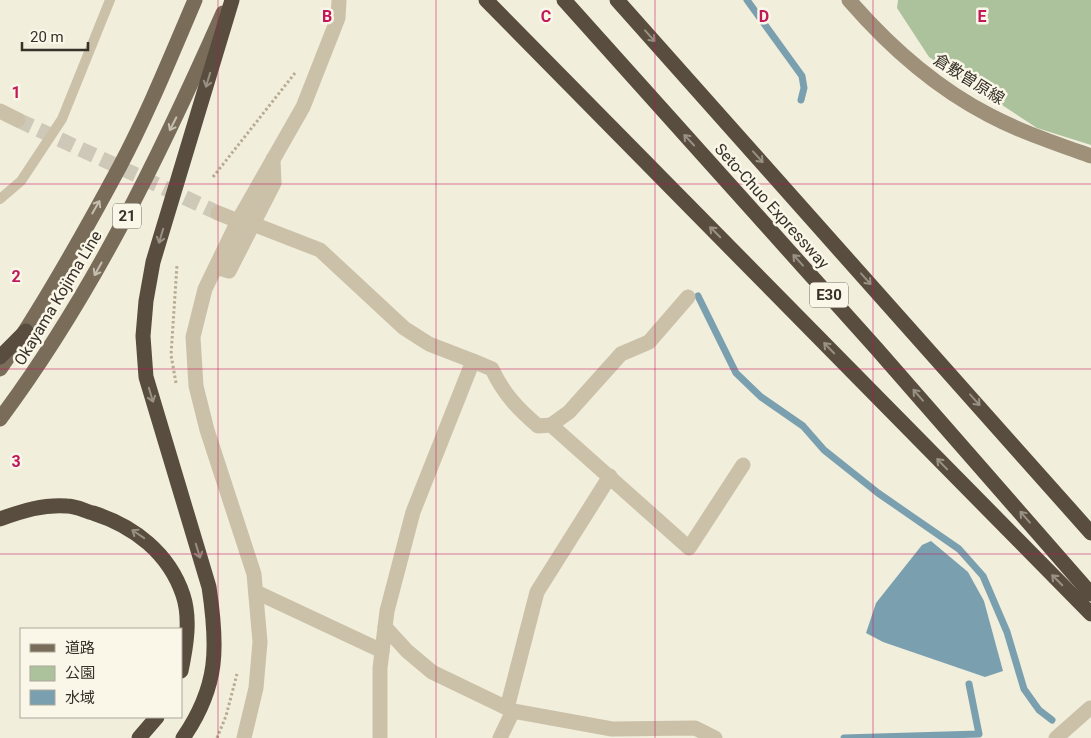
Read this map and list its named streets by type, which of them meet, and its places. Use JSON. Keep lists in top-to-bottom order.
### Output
{
  "streets": {
    "highway": ["Seto-Chuo Expressway", "E30"],
    "main road": ["21", "Okayama Kojima Line"],
    "street": ["倉敷曽原線"]
  },
  "legend": ["道路", "公園", "水域"],
  "scale_bar": "20 m",
  "grid": {
    "columns": [
      "B",
      "C",
      "D",
      "E"
    ],
    "rows": ["1", "2", "3"]
  }
}
